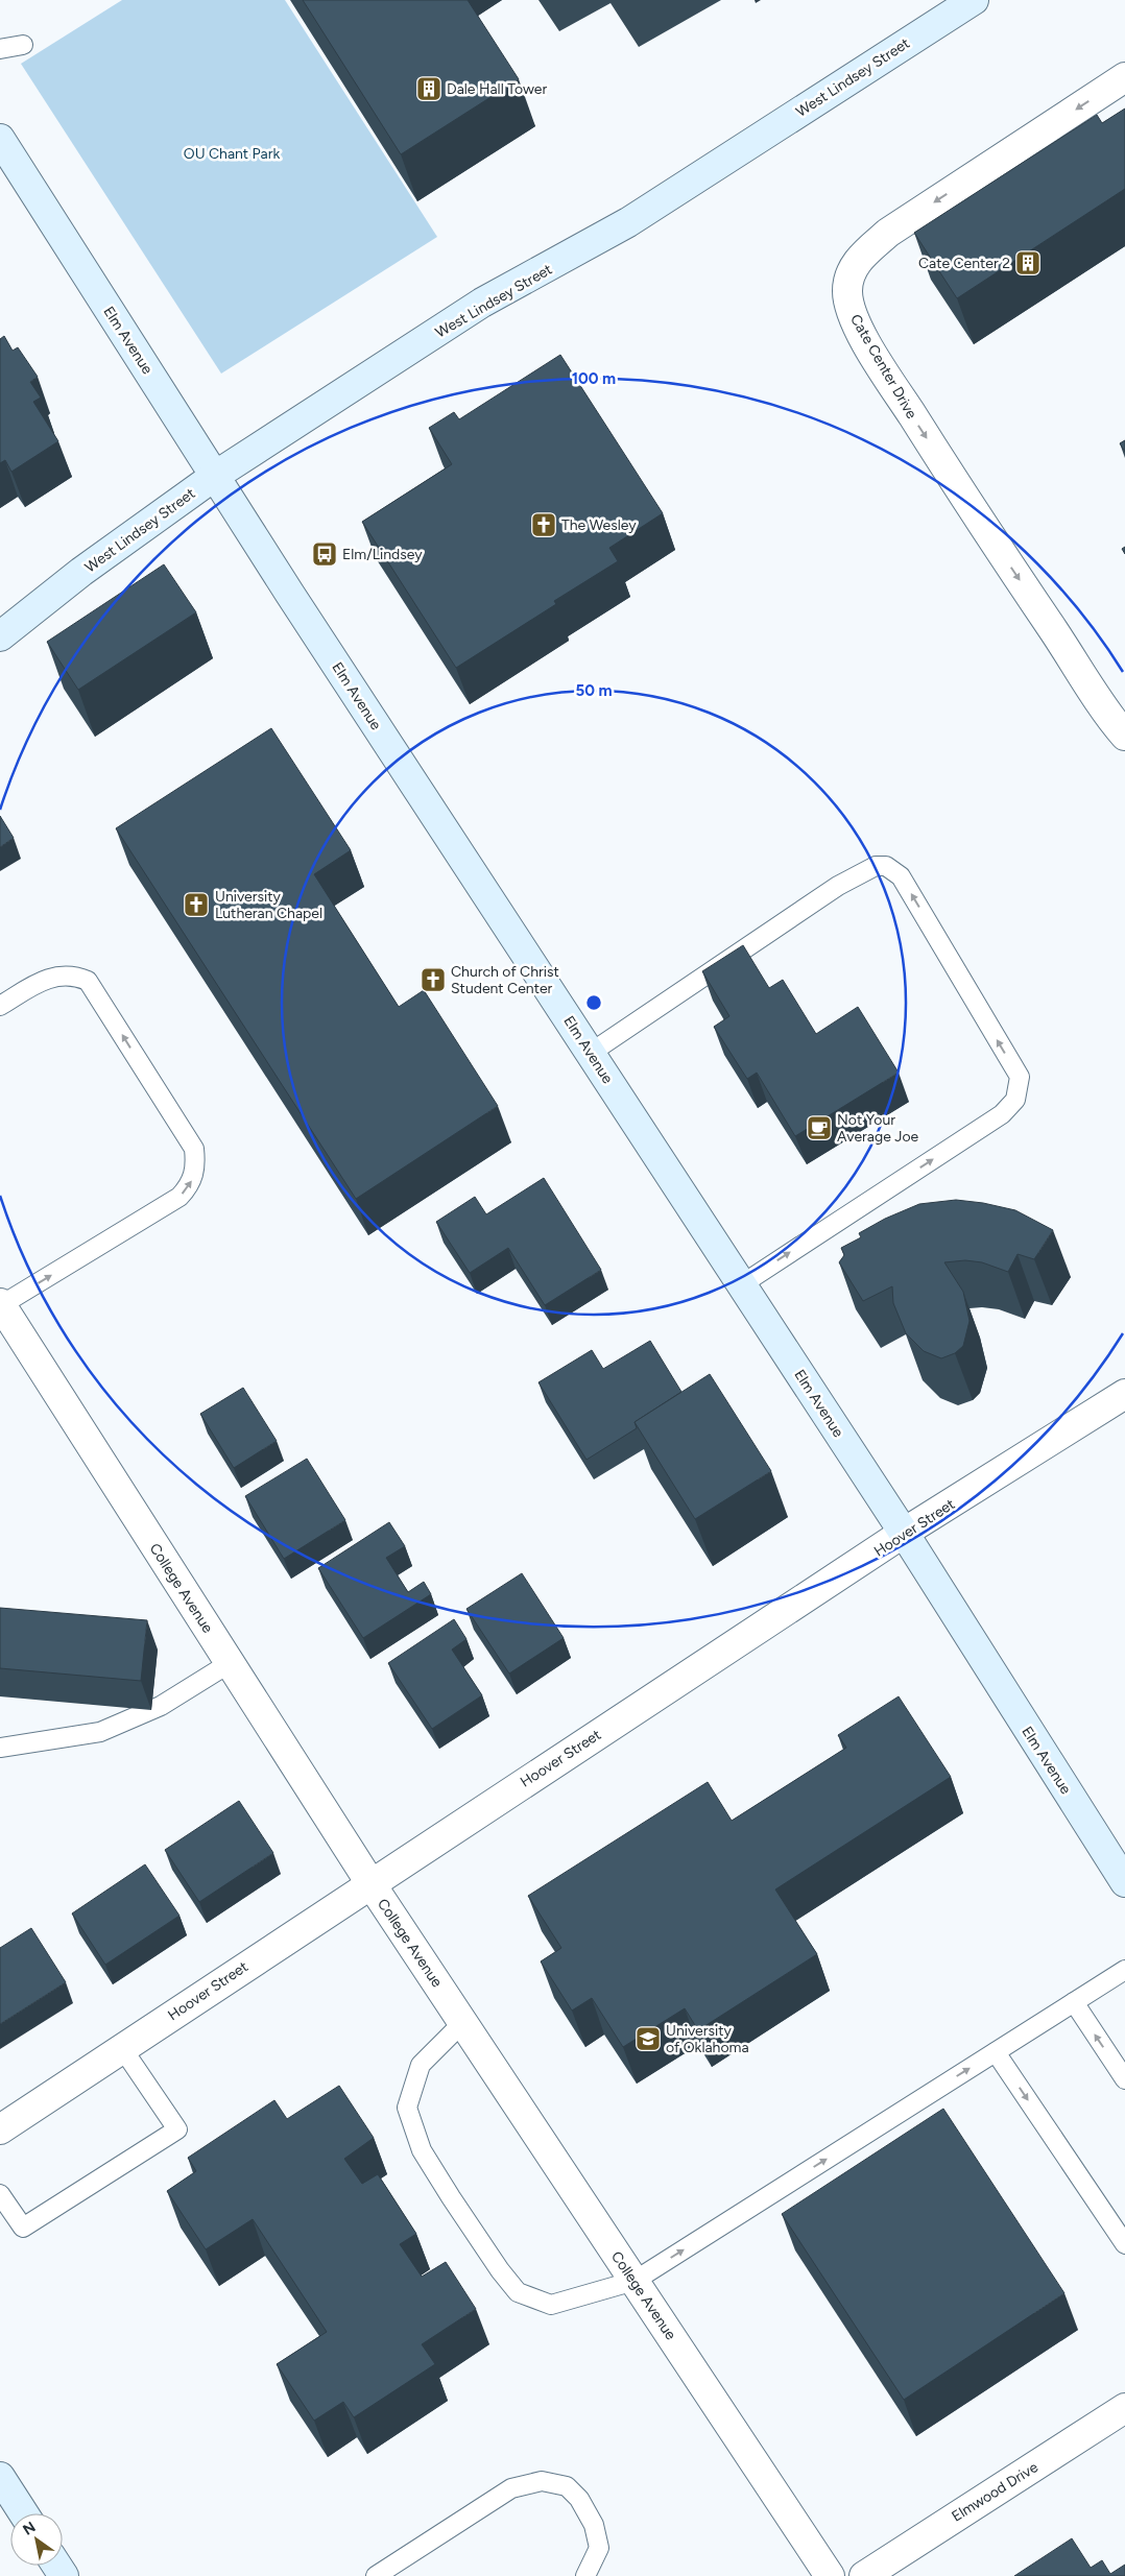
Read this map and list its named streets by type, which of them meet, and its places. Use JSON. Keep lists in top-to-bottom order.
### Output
{
  "streets": {
    "street": [
      "West Lindsey Street",
      "Elm Avenue",
      "Cate Center Drive",
      "Hoover Street",
      "College Avenue",
      "Elmwood Drive"
    ]
  },
  "crossings": [
    ["West Lindsey Street", "Elm Avenue"],
    ["Elm Avenue", "Hoover Street"],
    ["Hoover Street", "College Avenue"]
  ],
  "parks": ["OU Chant Park"],
  "places": {
    "building": ["Dale Hall Tower", "Cate Center 2"],
    "church": ["The Wesley", "University Lutheran Chapel", "Church of Christ Student Center"],
    "bus stop": ["Elm/Lindsey"],
    "cafe": ["Not Your Average Joe"],
    "school or university": ["University of Oklahoma"]
  },
  "north": "top left",
  "rings": ["100 m", "50 m"]
}
